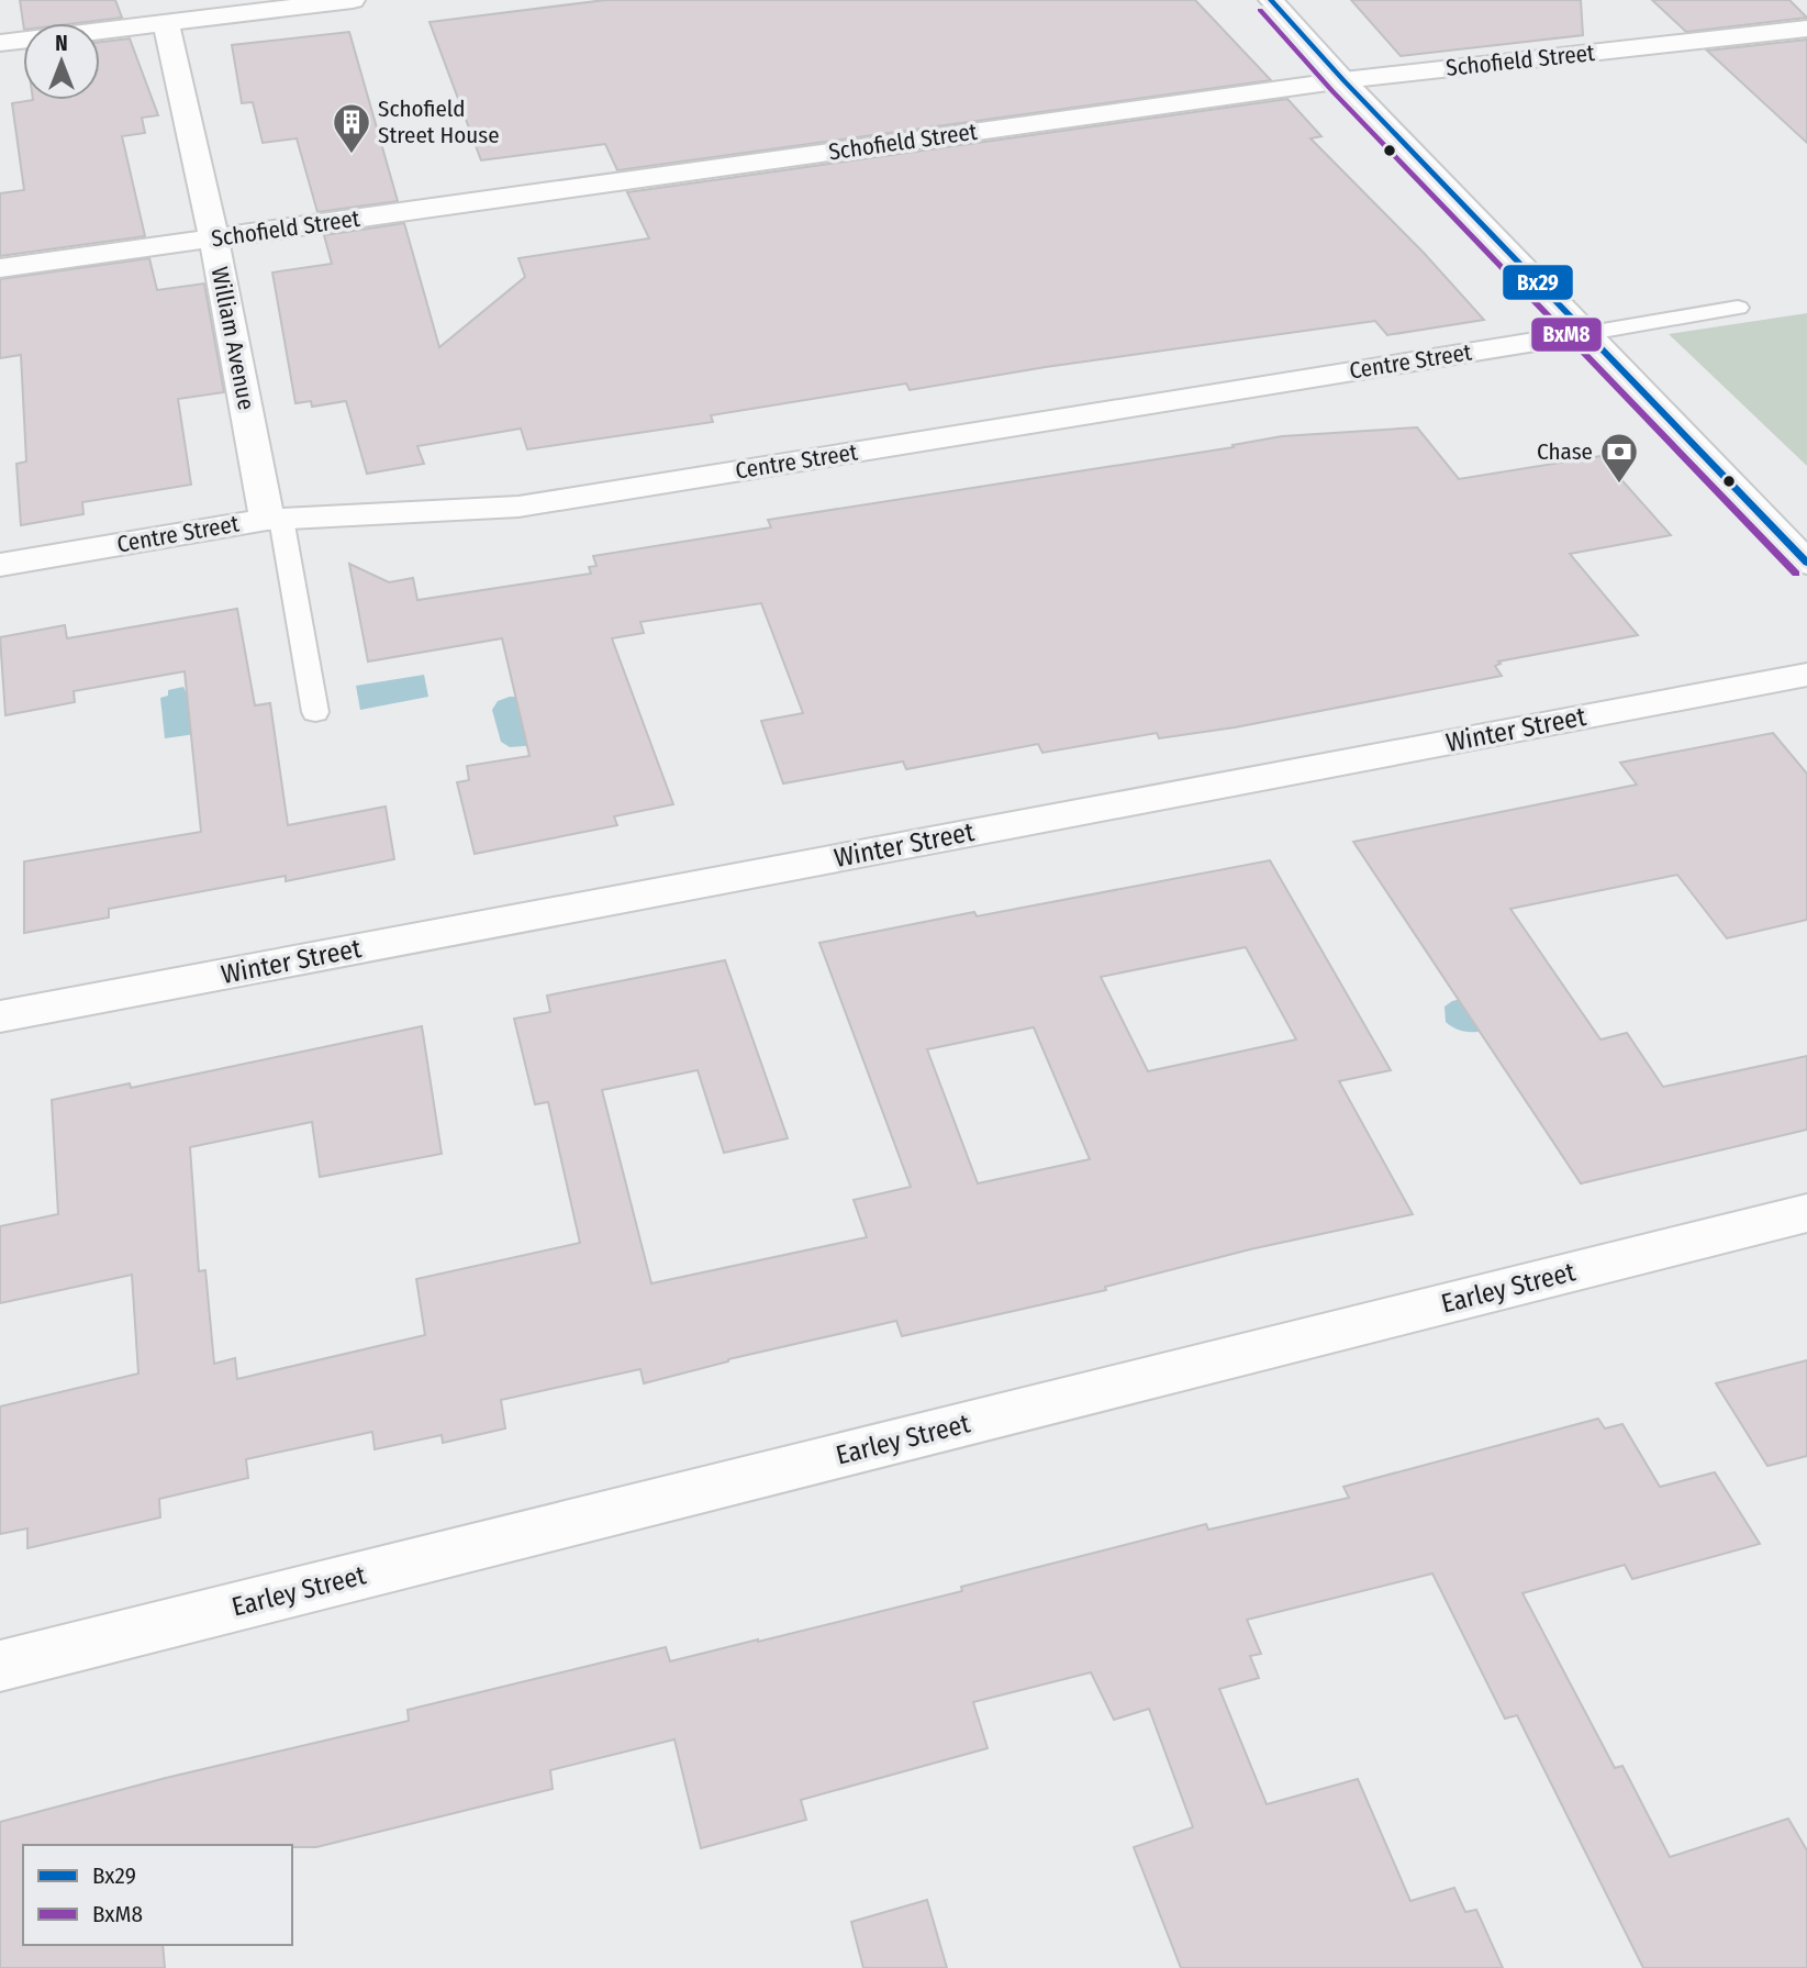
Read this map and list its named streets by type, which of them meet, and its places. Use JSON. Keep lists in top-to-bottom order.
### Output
{
  "streets": {
    "street": [
      "Schofield Street",
      "William Avenue",
      "Centre Street",
      "Winter Street",
      "Earley Street"
    ]
  },
  "crossings": [
    ["Schofield Street", "William Avenue"],
    ["William Avenue", "Centre Street"]
  ],
  "places": {
    "building": ["Schofield Street House"],
    "bank": ["Chase"]
  },
  "lines": ["transit line Bx29", "transit line BxM8"],
  "legend": ["Bx29", "BxM8"],
  "north": "top"
}
